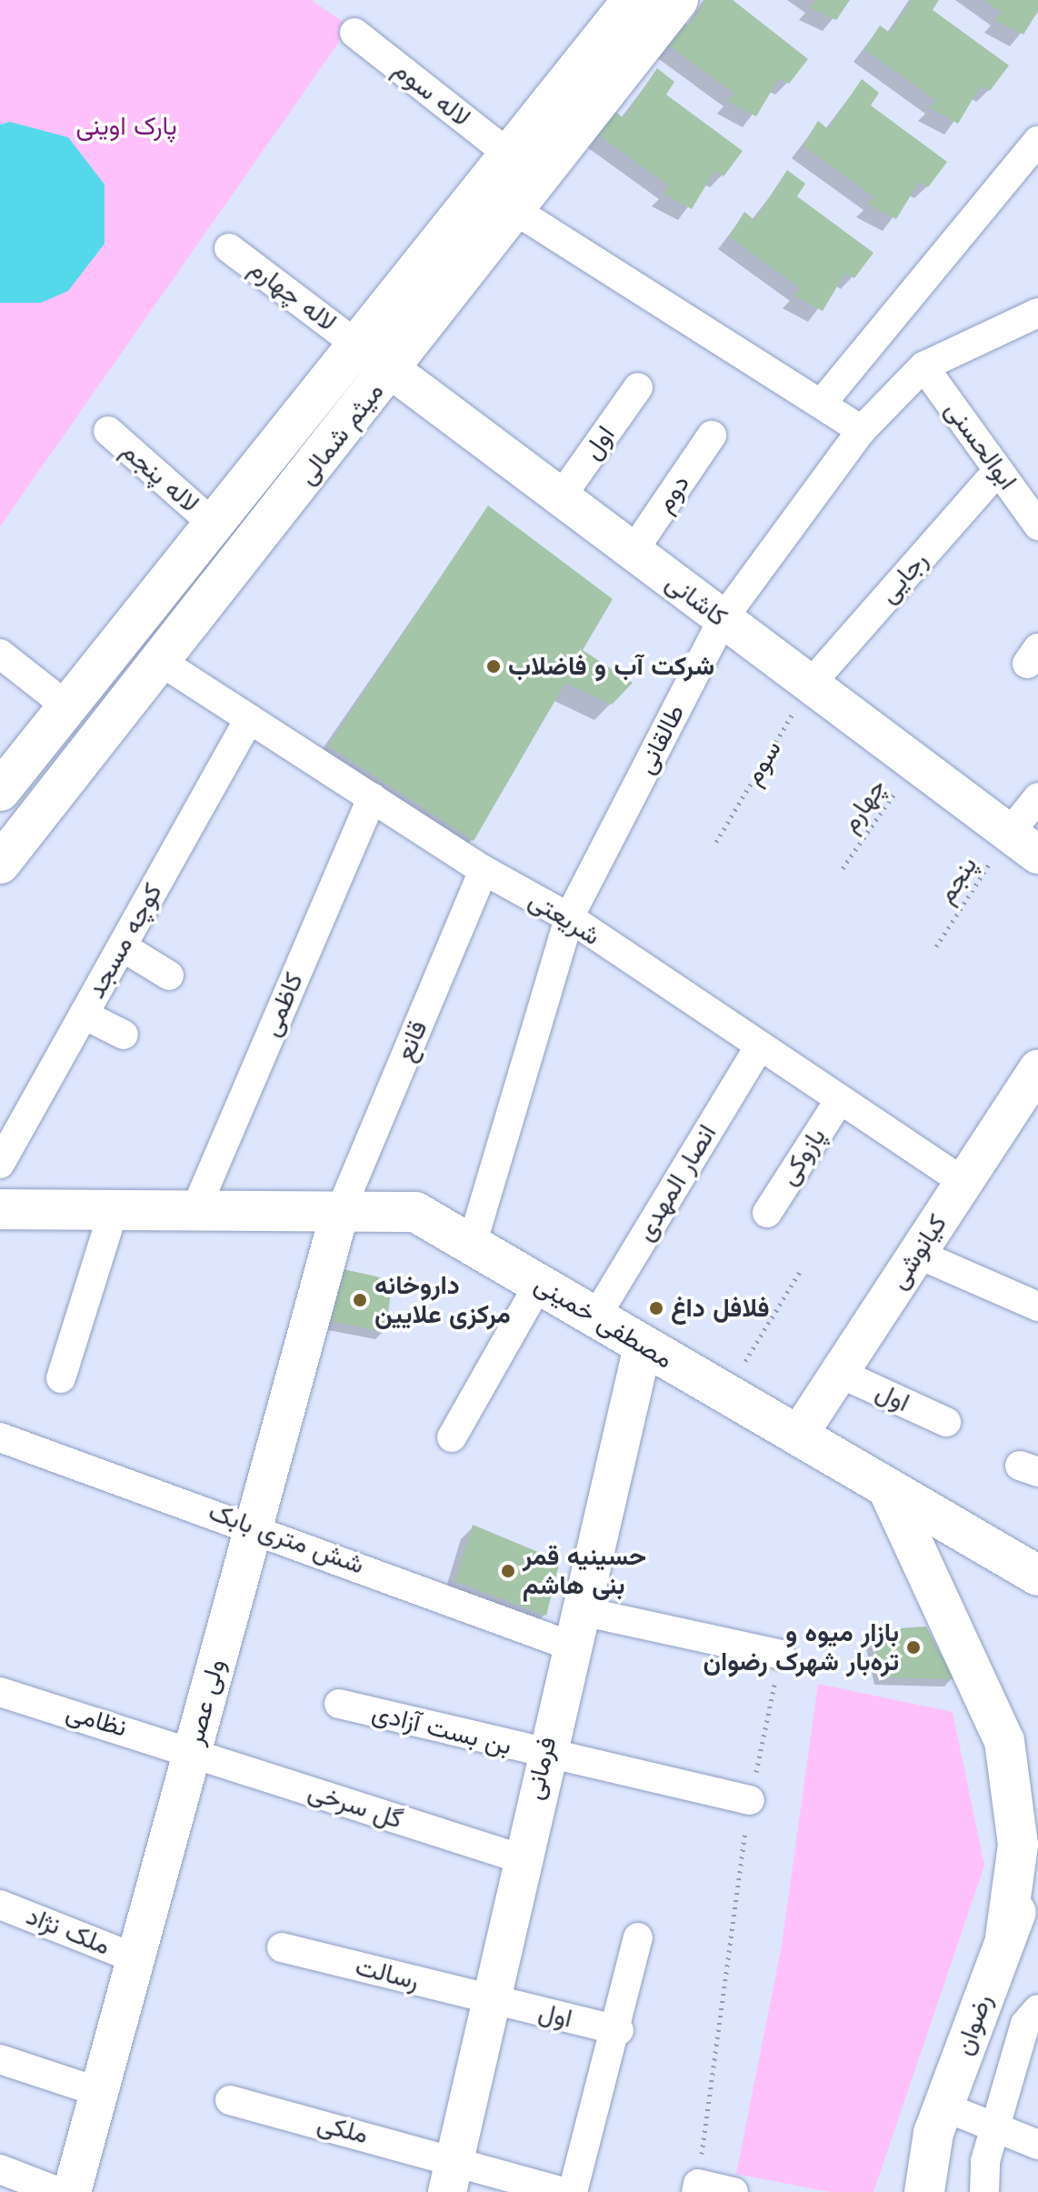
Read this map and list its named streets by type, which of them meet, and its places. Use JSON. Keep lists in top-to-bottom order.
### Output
{
  "streets": {
    "main road": ["میثم شمالی", "مصطفی خمینی", "رضوان"],
    "street": [
      "لاله سوم",
      "لاله چهارم",
      "اول",
      "ابوالحسنی",
      "لاله پنجم",
      "دوم",
      "رجایی",
      "کاشانی",
      "طالقانی",
      "شریعتی",
      "کوچه مسجد",
      "کاظمی",
      "قانع",
      "پازوکی",
      "انصار المهدی",
      "کیانوشی",
      "شش متری بابک",
      "ولی عصر",
      "نظامی",
      "بن بست آزادی",
      "فرمانی",
      "گل سرخی",
      "ملک نژاد",
      "رسالت",
      "ملکی"
    ],
    "path": ["سوم", "چهارم", "پنجم"]
  },
  "crossings": [
    ["لاله سوم", "میثم شمالی"],
    ["لاله چهارم", "میثم شمالی"],
    ["لاله چهارم", "کاشانی"],
    ["میثم شمالی", "لاله پنجم"],
    ["میثم شمالی", "کاشانی"],
    ["میثم شمالی", "شریعتی"],
    ["اول", "کاشانی"],
    ["اول", "کیانوشی"],
    ["اول", "فرمانی"],
    ["اول", "رسالت"],
    ["ابوالحسنی", "رجایی"],
    ["ابوالحسنی", "طالقانی"],
    ["دوم", "کاشانی"],
    ["رجایی", "کاشانی"],
    ["رجایی", "سوم"],
    ["کاشانی", "طالقانی"],
    ["کاشانی", "سوم"],
    ["کاشانی", "چهارم"],
    ["کاشانی", "پنجم"],
    ["طالقانی", "شریعتی"],
    ["طالقانی", "مصطفی خمینی"],
    ["شریعتی", "کوچه مسجد"],
    ["شریعتی", "کاظمی"],
    ["شریعتی", "قانع"],
    ["شریعتی", "پازوکی"],
    ["شریعتی", "انصار المهدی"],
    ["شریعتی", "کیانوشی"],
    ["کاظمی", "مصطفی خمینی"],
    ["قانع", "مصطفی خمینی"],
    ["قانع", "ولی عصر"],
    ["انصار المهدی", "مصطفی خمینی"],
    ["کیانوشی", "مصطفی خمینی"],
    ["مصطفی خمینی", "ولی عصر"],
    ["مصطفی خمینی", "فرمانی"],
    ["شش متری بابک", "ولی عصر"],
    ["شش متری بابک", "فرمانی"],
    ["ولی عصر", "نظامی"],
    ["ولی عصر", "گل سرخی"],
    ["ولی عصر", "ملک نژاد"],
    ["نظامی", "گل سرخی"],
    ["بن بست آزادی", "فرمانی"],
    ["فرمانی", "گل سرخی"],
    ["فرمانی", "رسالت"],
    ["فرمانی", "ملکی"]
  ],
  "parks": ["پارک اوینی"],
  "places": [
    "شرکت آب و فاضلاب",
    "داروخانه مرکزی علایین",
    "فلافل داغ",
    "حسینیه قمر بنی هاشم",
    "بازار میوه و تره‌بار شهرک رضوان"
  ]
}
